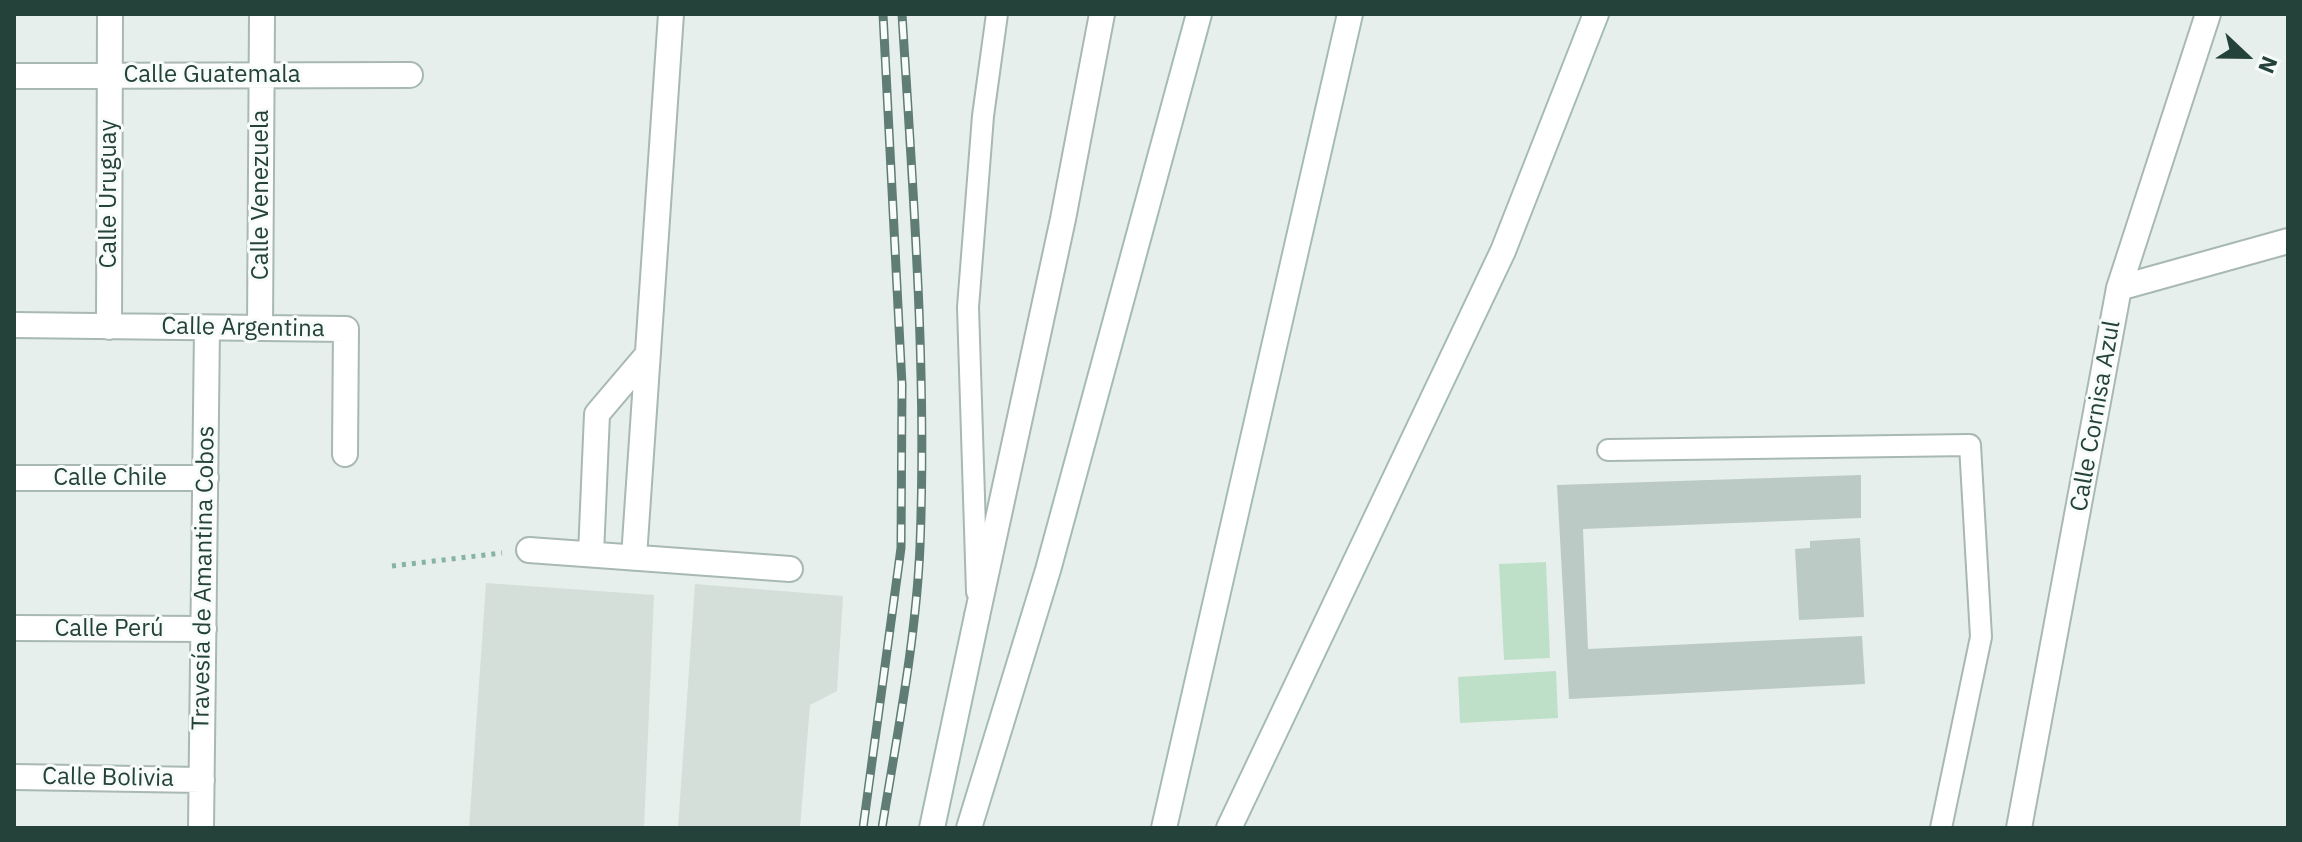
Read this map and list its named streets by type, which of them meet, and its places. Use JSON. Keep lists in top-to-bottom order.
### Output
{
  "streets": {
    "street": [
      "Calle Guatemala",
      "Calle Uruguay",
      "Calle Venezuela",
      "Calle Argentina",
      "Calle Cornisa Azul",
      "Calle Chile",
      "Travesía de Amantina Cobos",
      "Calle Perú",
      "Calle Bolivia"
    ]
  },
  "crossings": [
    ["Calle Guatemala", "Calle Uruguay"],
    ["Calle Guatemala", "Calle Venezuela"],
    ["Calle Uruguay", "Calle Argentina"],
    ["Calle Venezuela", "Calle Argentina"],
    ["Calle Argentina", "Travesía de Amantina Cobos"],
    ["Calle Chile", "Travesía de Amantina Cobos"],
    ["Travesía de Amantina Cobos", "Calle Perú"],
    ["Travesía de Amantina Cobos", "Calle Bolivia"]
  ],
  "north": "right"
}
